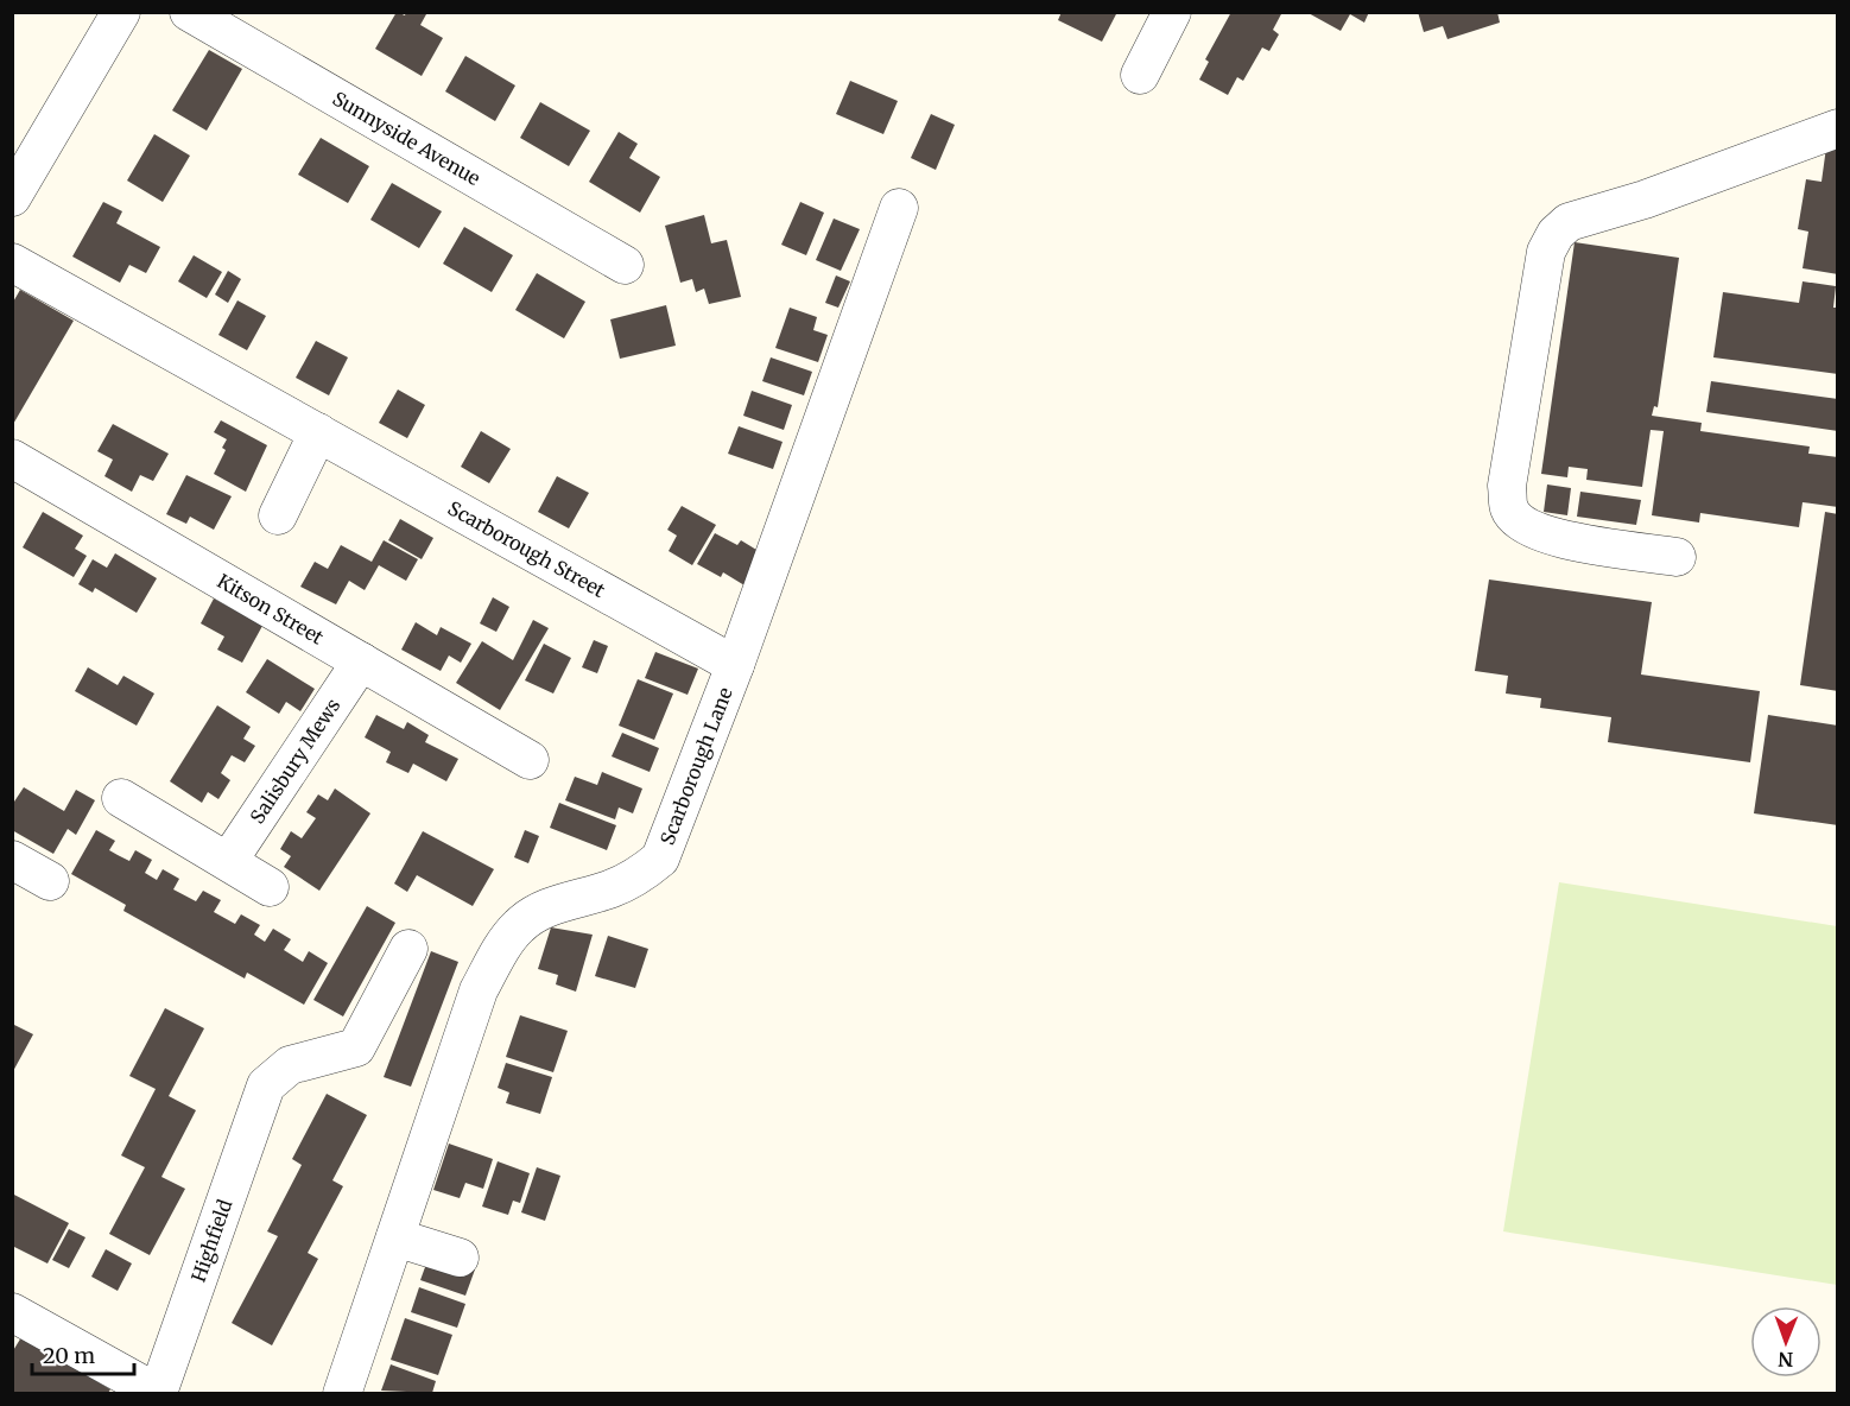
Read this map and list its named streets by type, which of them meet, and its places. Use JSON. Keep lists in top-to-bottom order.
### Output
{
  "streets": {
    "street": [
      "Sunnyside Avenue",
      "Scarborough Street",
      "Kitson Street",
      "Salisbury Mews",
      "Scarborough Lane",
      "Highfield"
    ]
  },
  "crossings": [
    ["Scarborough Street", "Scarborough Lane"],
    ["Kitson Street", "Salisbury Mews"]
  ],
  "scale_bar": "20 m",
  "north": "bottom"
}
